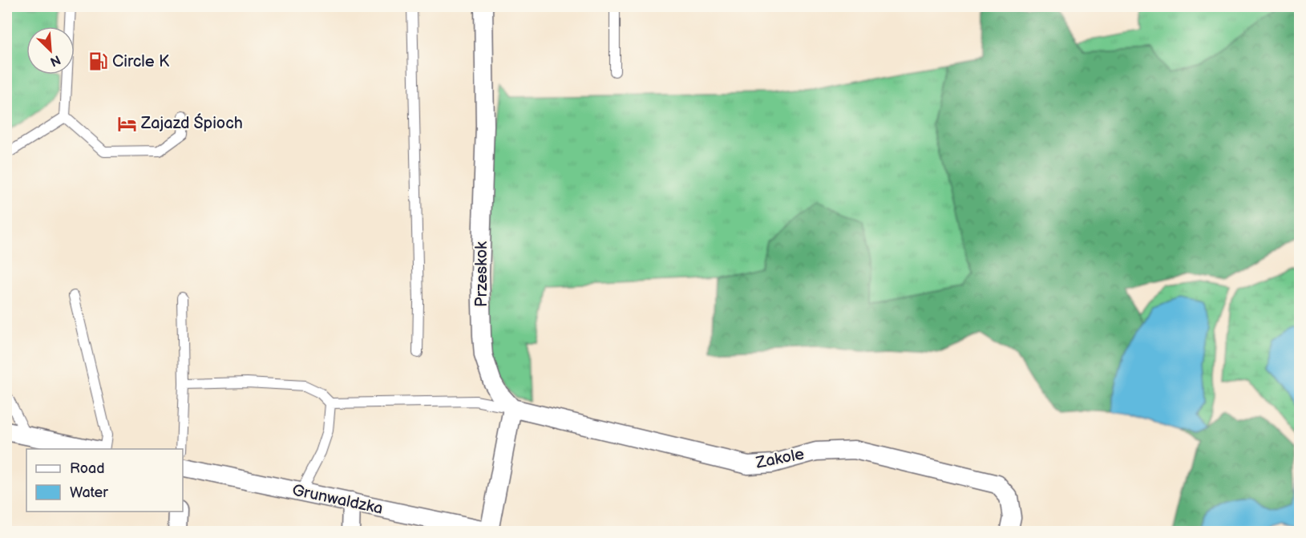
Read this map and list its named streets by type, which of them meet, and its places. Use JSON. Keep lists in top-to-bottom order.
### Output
{
  "streets": {
    "street": ["Przeskok", "Zakole", "Grunwaldzka"]
  },
  "crossings": [
    ["Przeskok", "Zakole"]
  ],
  "places": {
    "fuel station": ["Circle K"],
    "hotel": ["Zajazd Śpioch"]
  },
  "legend": ["Road", "Water"],
  "north": "bottom right"
}
